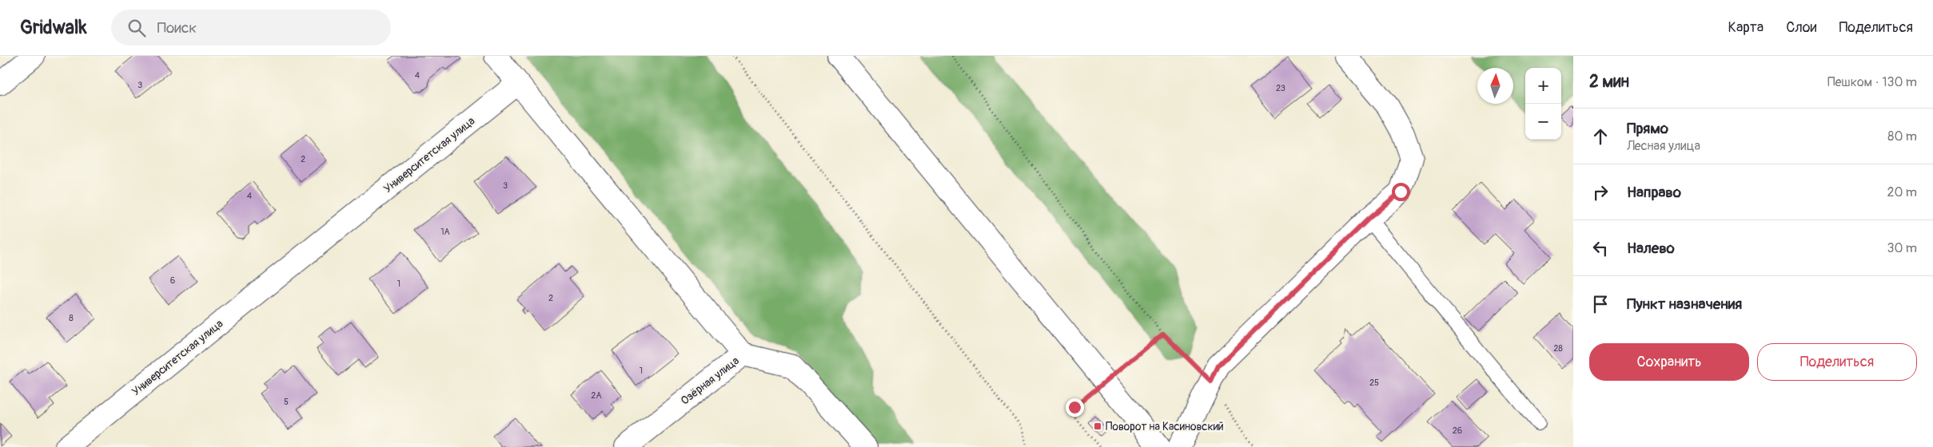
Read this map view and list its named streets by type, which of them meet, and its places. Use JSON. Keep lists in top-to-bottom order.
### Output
{
  "streets": {
    "street": ["Университетская улица", "Озёрная улица"]
  },
  "places": {
    "transit": ["Поворот на Касиновский"]
  },
  "house_numbers": [
    "4",
    "3",
    "23",
    "2",
    "3",
    "4",
    "1А",
    "6",
    "1",
    "2",
    "8",
    "28",
    "1",
    "25",
    "2А",
    "5",
    "26"
  ],
  "north": "top",
  "page": {
    "header": "Gridwalk",
    "search": "Поиск",
    "nav": ["Карта", "Слои", "Поделиться"],
    "heading": ["2 мин", "Пешком · 130 m"],
    "map_buttons": ["+", "−"],
    "list": [
      ["Прямо", "Лесная улица", "80 m"],
      ["Направо", "20 m"],
      ["Налево", "30 m"],
      "Пункт назначения"
    ],
    "buttons": ["Сохранить", "Поделиться"]
  }
}
